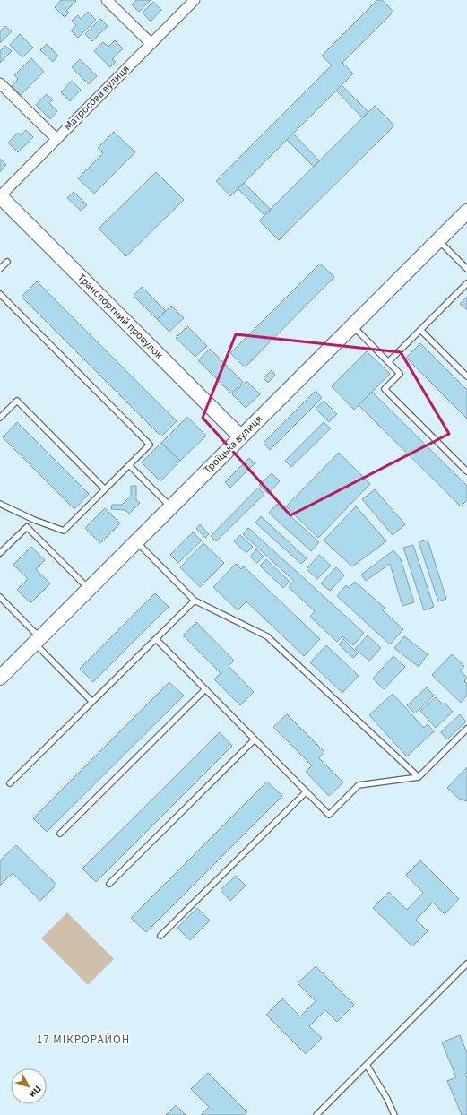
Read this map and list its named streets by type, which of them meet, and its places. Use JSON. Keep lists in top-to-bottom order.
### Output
{
  "streets": {
    "street": ["Матросова вулиця", "Транспортний провулок", "Троїцька вулиця"]
  },
  "crossings": [
    ["Матросова вулиця", "Транспортний провулок"],
    ["Транспортний провулок", "Троїцька вулиця"]
  ],
  "districts": ["17 МІКРОРАЙОН"],
  "north": "bottom right"
}
